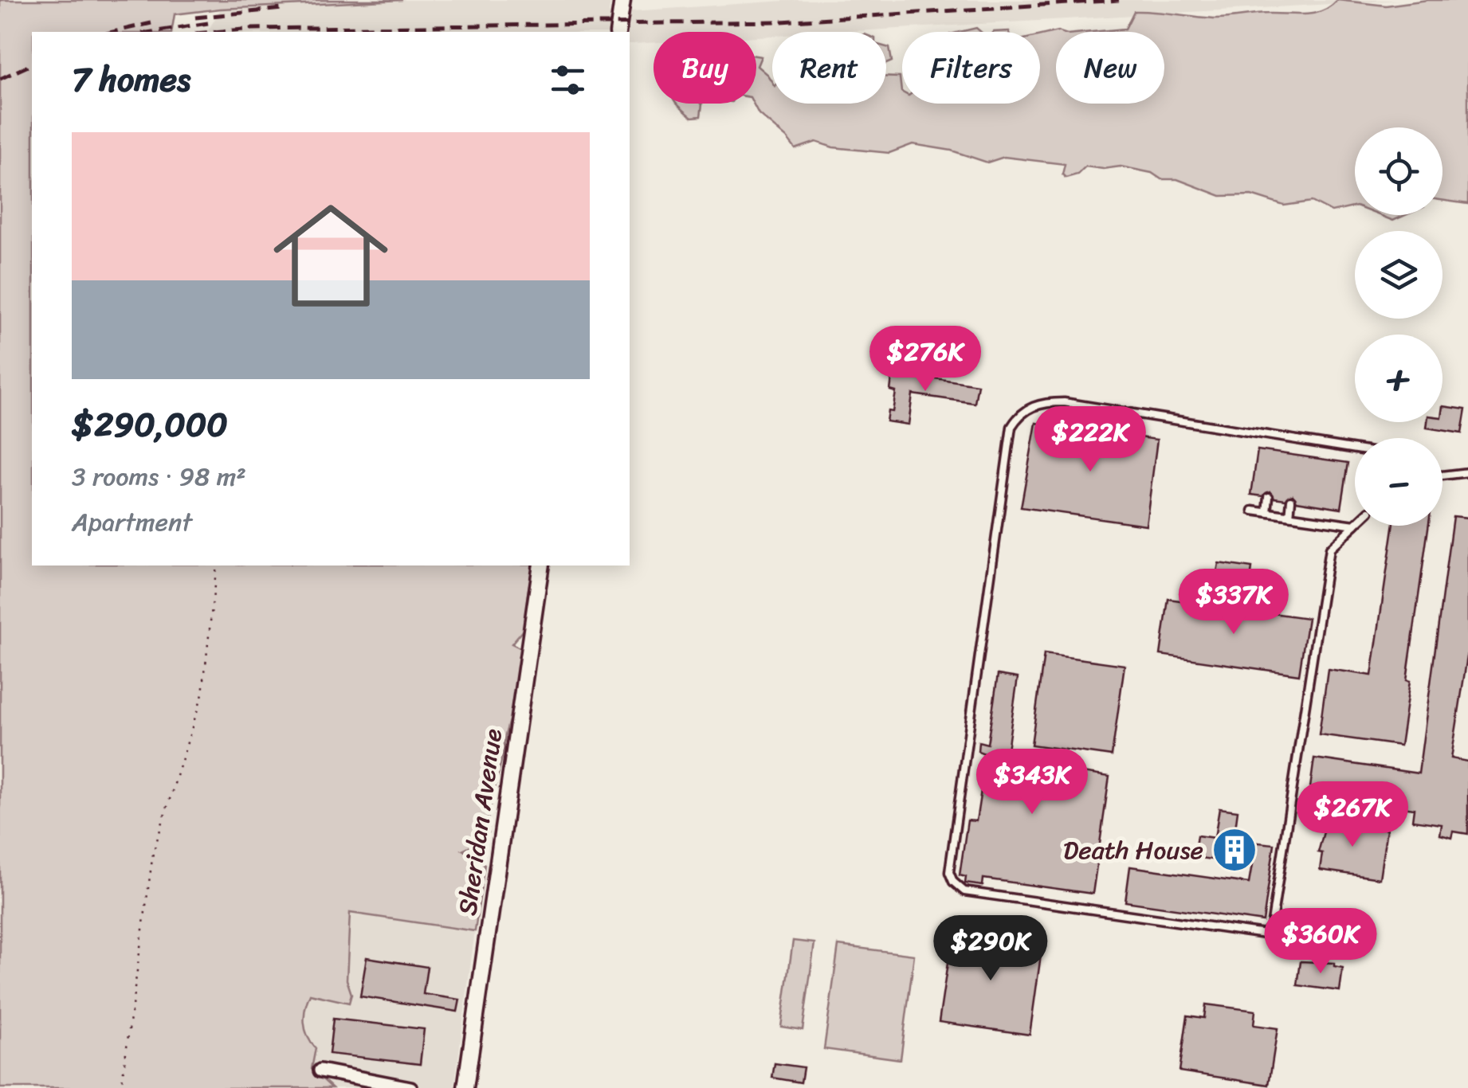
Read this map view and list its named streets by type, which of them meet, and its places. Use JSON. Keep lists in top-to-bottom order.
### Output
{
  "streets": {
    "street": ["Sheridan Avenue"]
  },
  "places": {
    "building": ["Death House"]
  },
  "page": {
    "chip": [
      "Buy",
      "Rent",
      "Filters",
      "New"
    ],
    "heading": "7 homes",
    "map_buttons": ["+", "−"],
    "list": [
      {
        "name": "$290,000",
        "note": "3 rooms · 98 m² · Apartment"
      }
    ],
    "price": [
      "$276K",
      "$222K",
      "$337K",
      "$343K",
      "$267K",
      "$360K",
      "$290K"
    ]
  }
}
